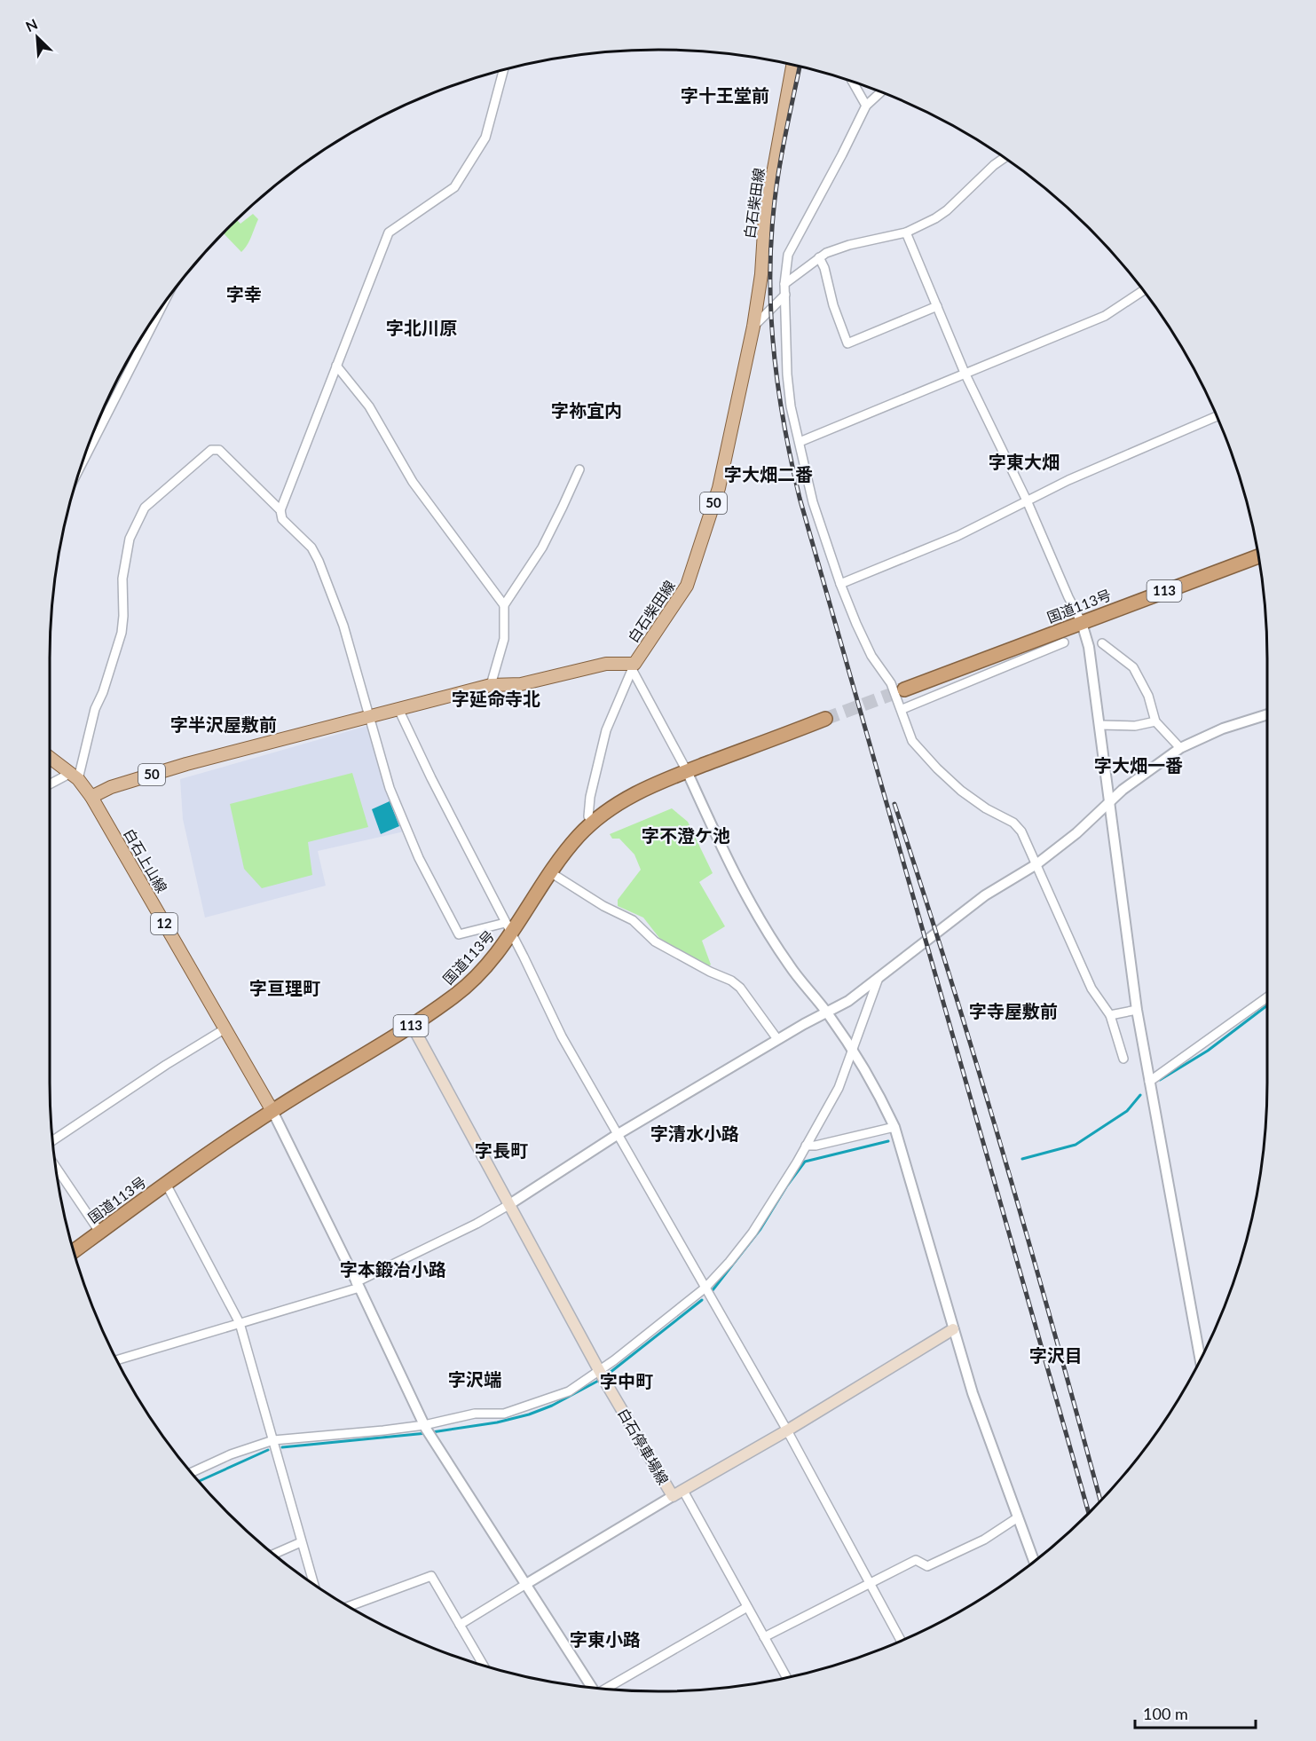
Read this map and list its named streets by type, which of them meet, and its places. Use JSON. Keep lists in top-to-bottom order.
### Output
{
  "streets": {
    "highway": ["113", "国道113号"],
    "main road": [
      "白石柴田線",
      "50",
      "白石上山線",
      "12",
      "白石停車場線"
    ]
  },
  "crossings": [
    ["白石柴田線", "白石上山線"],
    ["国道113号", "白石上山線"],
    ["国道113号", "白石停車場線"]
  ],
  "districts": [
    "字十王堂前",
    "字幸",
    "字北川原",
    "字祢宜内",
    "字東大畑",
    "字大畑二番",
    "字延命寺北",
    "字半沢屋敷前",
    "字大畑一番",
    "字不澄ケ池",
    "字亘理町",
    "字寺屋敷前",
    "字清水小路",
    "字長町",
    "字本鍛冶小路",
    "字沢目",
    "字沢端",
    "字中町",
    "字東小路"
  ],
  "scale_bar": "100 m",
  "north": "top left"
}
